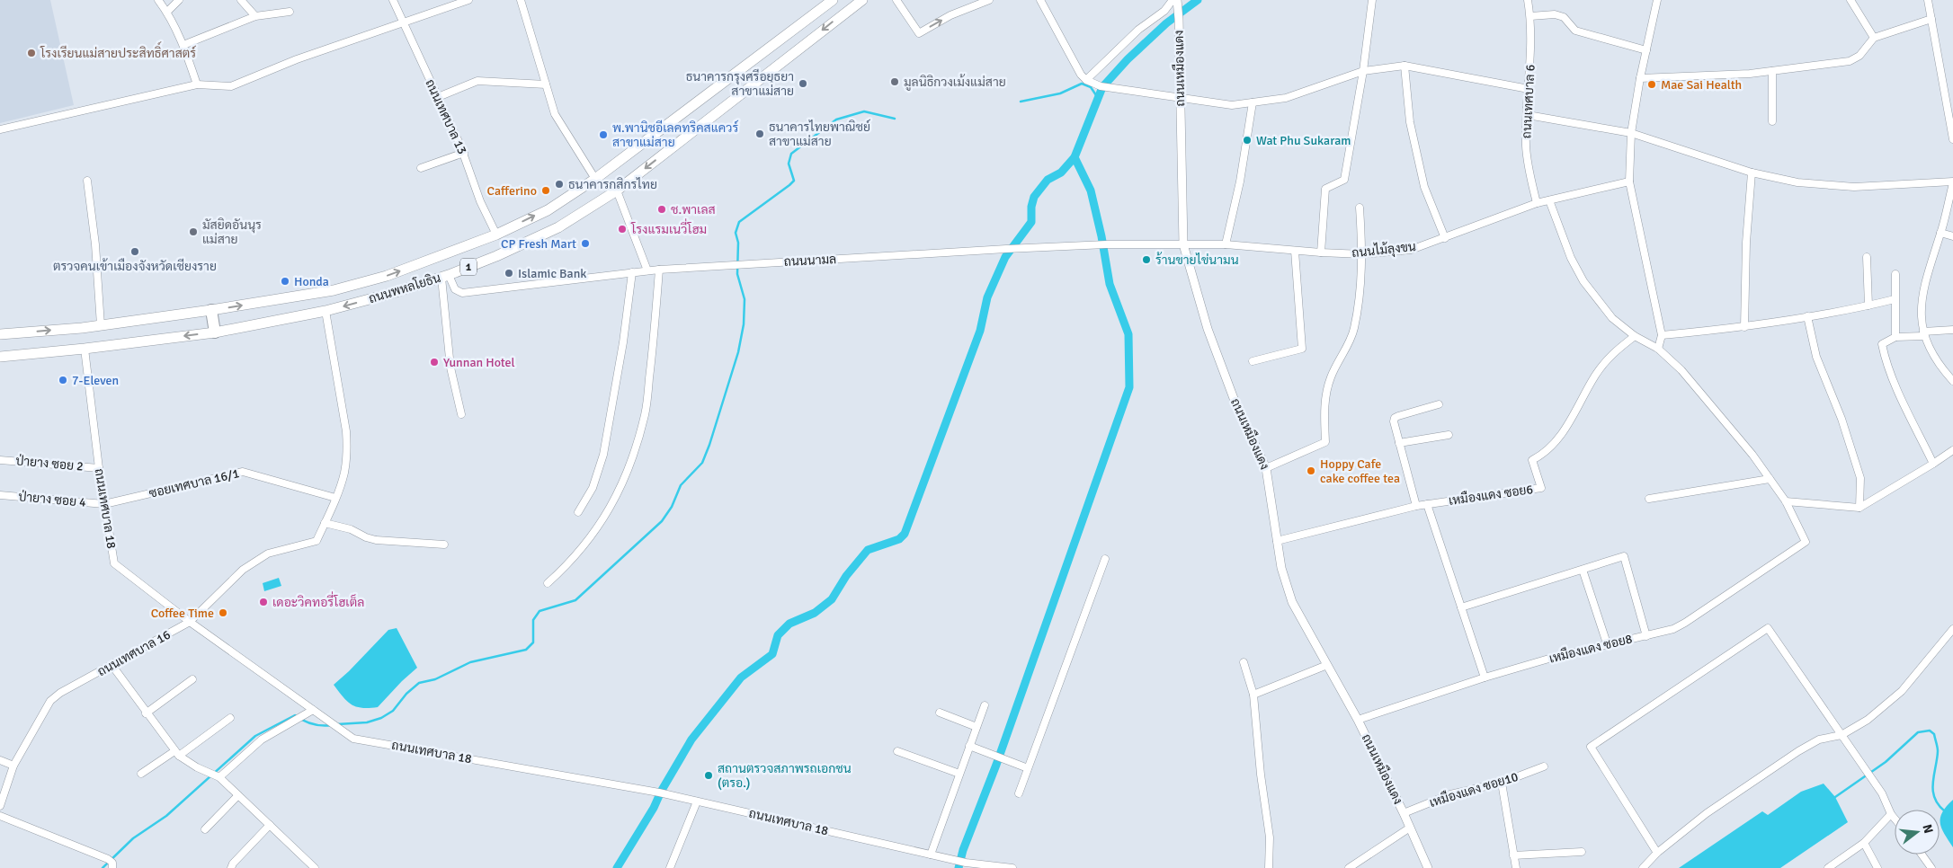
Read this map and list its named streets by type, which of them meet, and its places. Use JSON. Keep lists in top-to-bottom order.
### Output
{
  "streets": {
    "main road": ["1", "ถนนพหลโยธิน"],
    "street": [
      "ถนนเหมืองแดง",
      "ถนนเทศบาล 6",
      "ถนนเทศบาล 13",
      "ถนนไม้ลุงขน",
      "ถนนนามล",
      "ป่ายาง ซอย 2",
      "ซอยเทศบาล 16/1",
      "เหมืองแดง ซอย6",
      "ป่ายาง ซอย 4",
      "ถนนเทศบาล 18",
      "เหมืองแดง ซอย8",
      "ถนนเทศบาล 16",
      "เหมืองแดง ซอย10"
    ]
  },
  "crossings": [
    ["ถนนเหมืองแดง", "ถนนไม้ลุงขน"],
    ["ถนนเหมืองแดง", "ถนนนามล"],
    ["ถนนเหมืองแดง", "เหมืองแดง ซอย6"],
    ["ถนนเหมืองแดง", "เหมืองแดง ซอย8"],
    ["ถนนเหมืองแดง", "เหมืองแดง ซอย10"],
    ["ถนนเทศบาล 6", "ถนนไม้ลุงขน"],
    ["ถนนเทศบาล 13", "ถนนพหลโยธิน"],
    ["ถนนไม้ลุงขน", "ถนนนามล"],
    ["ถนนนามล", "ถนนพหลโยธิน"],
    ["ถนนพหลโยธิน", "ถนนเทศบาล 18"],
    ["ถนนพหลโยธิน", "ถนนเทศบาล 16"],
    ["ป่ายาง ซอย 2", "ถนนเทศบาล 18"],
    ["ซอยเทศบาล 16/1", "ป่ายาง ซอย 4"],
    ["ซอยเทศบาล 16/1", "ถนนเทศบาล 18"],
    ["ซอยเทศบาล 16/1", "ถนนเทศบาล 16"],
    ["ป่ายาง ซอย 4", "ถนนเทศบาล 18"],
    ["ถนนเทศบาล 18", "ถนนเทศบาล 16"]
  ],
  "places": [
    "โรงเรียนแม่สายประสิทธิ์ศาสตร์",
    "มูลนิธิกวงเม้งแม่สาย",
    "ธนาคารกรุงศรีอยุธยา สาขาแม่สาย",
    "Mae Sai Health",
    "ธนาคารไทยพาณิชย์ สาขาแม่สาย",
    "พ.พานิชอีเลคทริคสแควร์ สาขาแม่สาย",
    "Wat Phu Sukaram",
    "ธนาคารกสิกรไทย",
    "Cafferino",
    "ช.พาเลส",
    "โรงแรมเนวี่โฮม",
    "มัสยิดอันนุร แม่สาย",
    "CP Fresh Mart",
    "ตรวจคนเข้าเมืองจังหวัดเชียงราย",
    "ร้านขายไข่นามน",
    "Islamic Bank",
    "Honda",
    "Yunnan Hotel",
    "7-Eleven",
    "Hoppy Cafe cake coffee tea",
    "เดอะวิคทอรี่โฮเต็ล",
    "Coffee Time",
    "สถานตรวจสภาพรถเอกชน (ตรอ.)"
  ],
  "north": "right"
}
